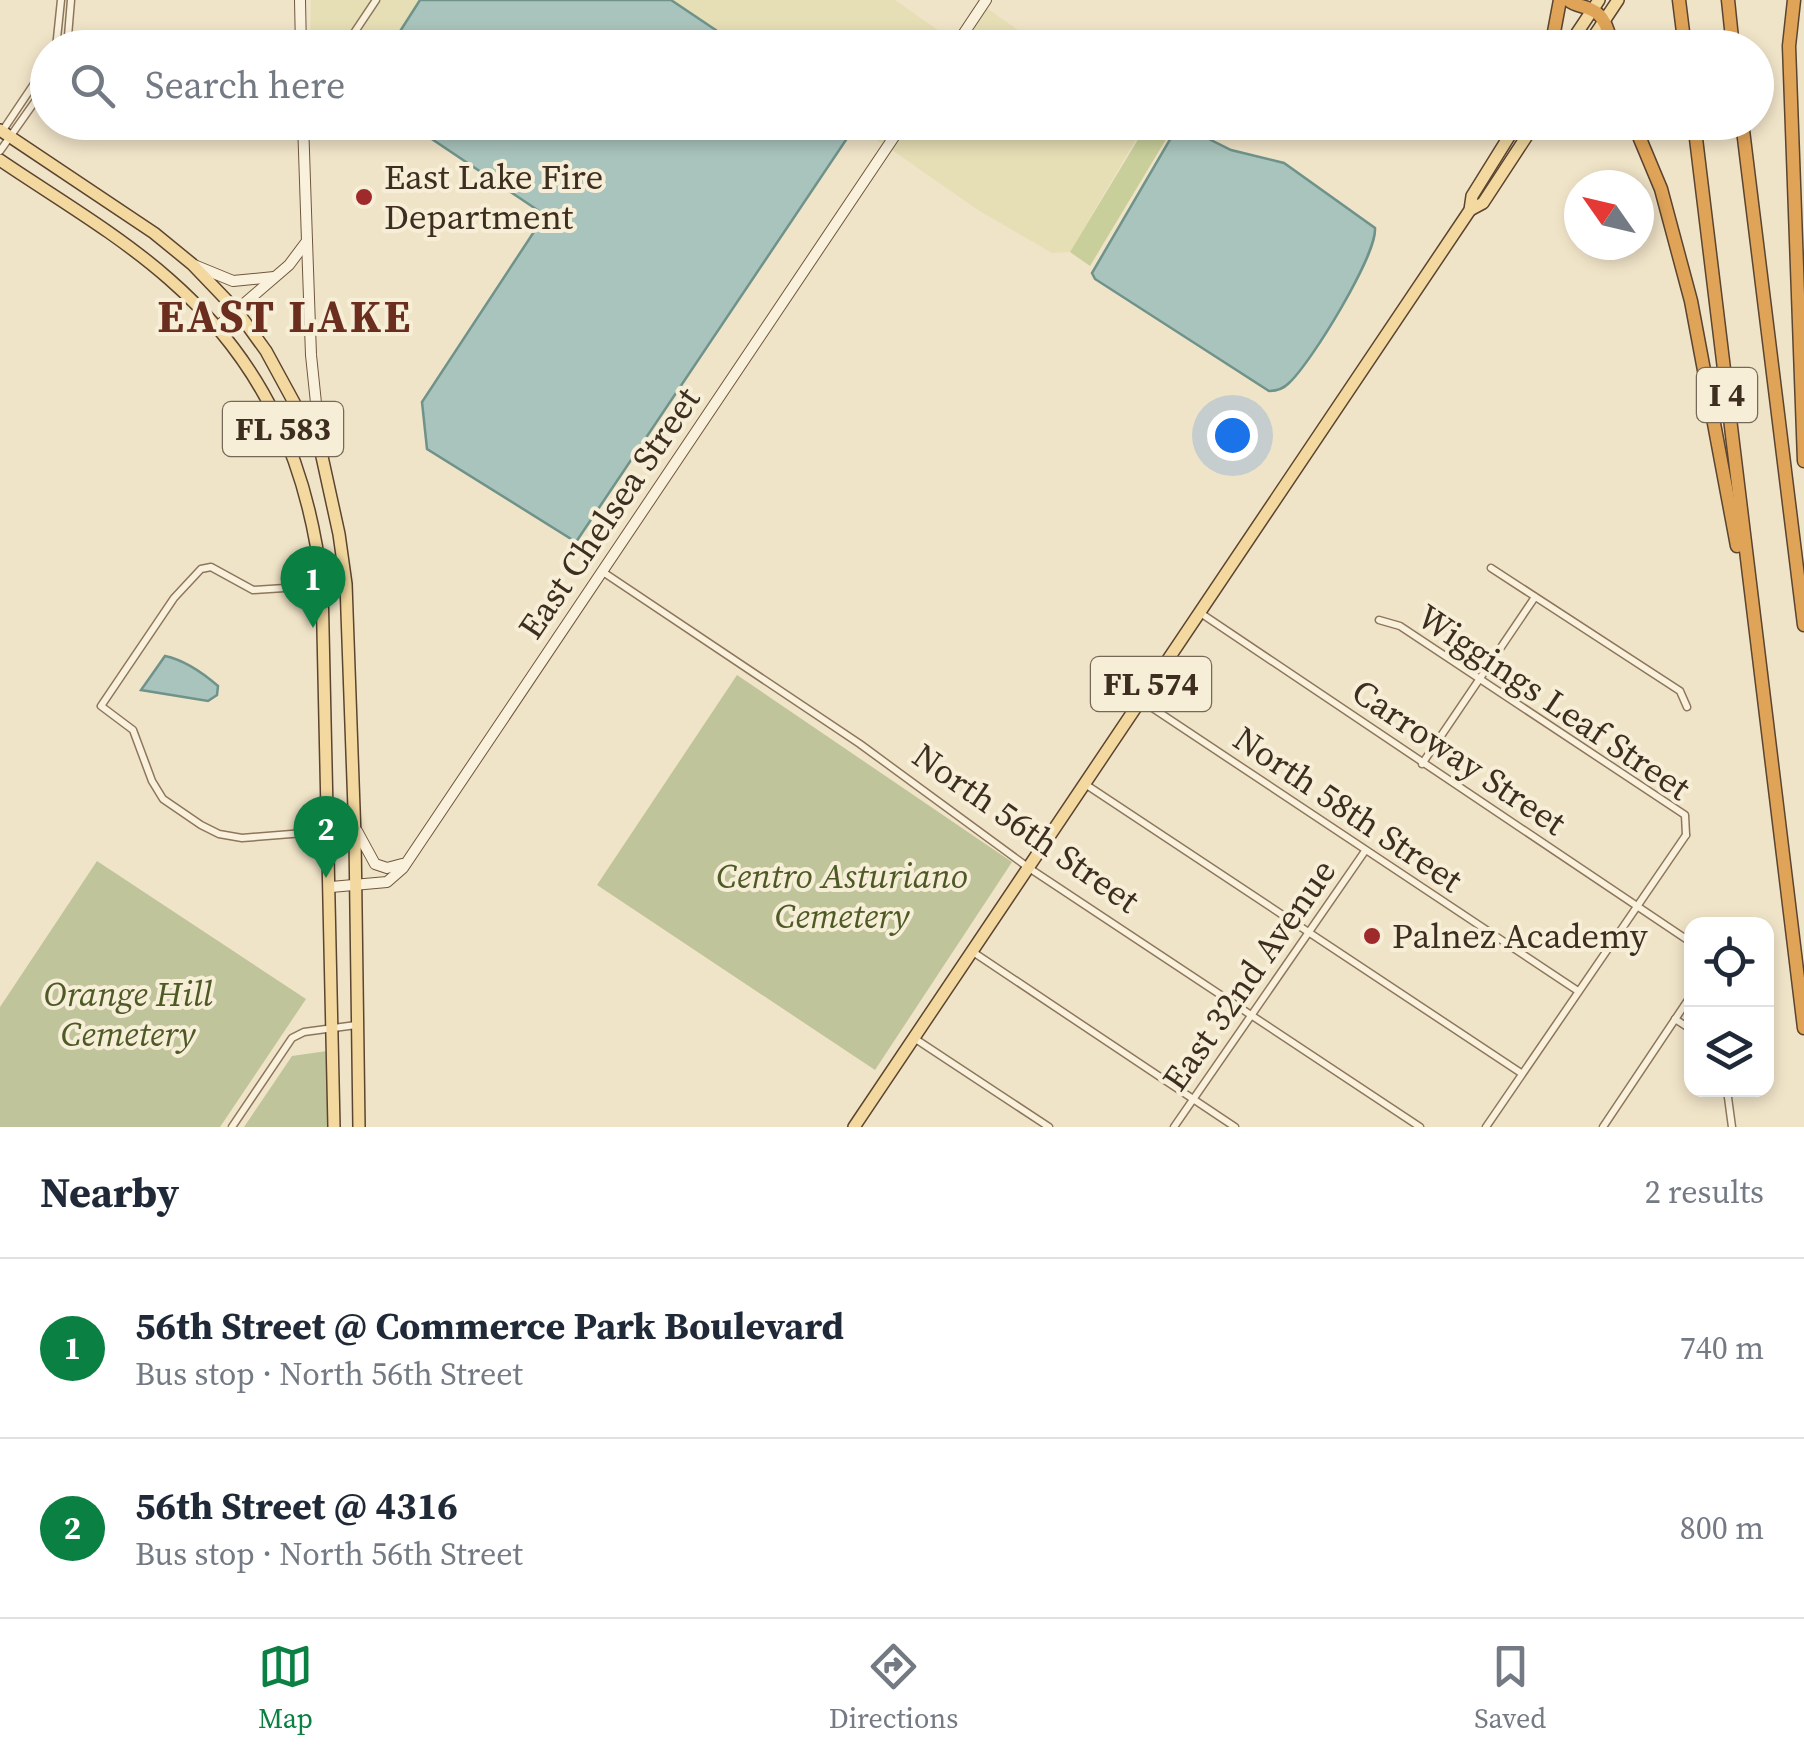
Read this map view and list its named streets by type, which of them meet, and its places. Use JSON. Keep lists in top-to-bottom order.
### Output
{
  "streets": {
    "highway": ["I 4"],
    "main road": ["FL 583", "FL 574"],
    "street": [
      "East Chelsea Street",
      "Wiggings Leaf Street",
      "Carroway Street",
      "North 58th Street",
      "North 56th Street",
      "East 32nd Avenue"
    ]
  },
  "crossings": [
    ["FL 583", "East Chelsea Street"],
    ["East Chelsea Street", "North 56th Street"],
    ["FL 574", "Carroway Street"],
    ["FL 574", "North 58th Street"],
    ["FL 574", "North 56th Street"],
    ["Wiggings Leaf Street", "Carroway Street"],
    ["North 58th Street", "East 32nd Avenue"],
    ["North 56th Street", "East 32nd Avenue"]
  ],
  "districts": ["EAST LAKE"],
  "parks": ["Centro Asturiano Cemetery", "Orange Hill Cemetery"],
  "places": ["East Lake Fire Department", "Palnez Academy"],
  "north": "top left",
  "page": {
    "search": "Search here",
    "pins": ["1", "2"],
    "heading": ["Nearby", "2 results"],
    "list": [
      {
        "mark": "1",
        "name": "56th Street @ Commerce Park Boulevard",
        "note": "Bus stop · North 56th Street",
        "value": "740 m"
      },
      {
        "mark": "2",
        "name": "56th Street @ 4316",
        "note": "Bus stop · North 56th Street",
        "value": "800 m"
      }
    ],
    "nav": ["Map", "Directions", "Saved"]
  }
}
